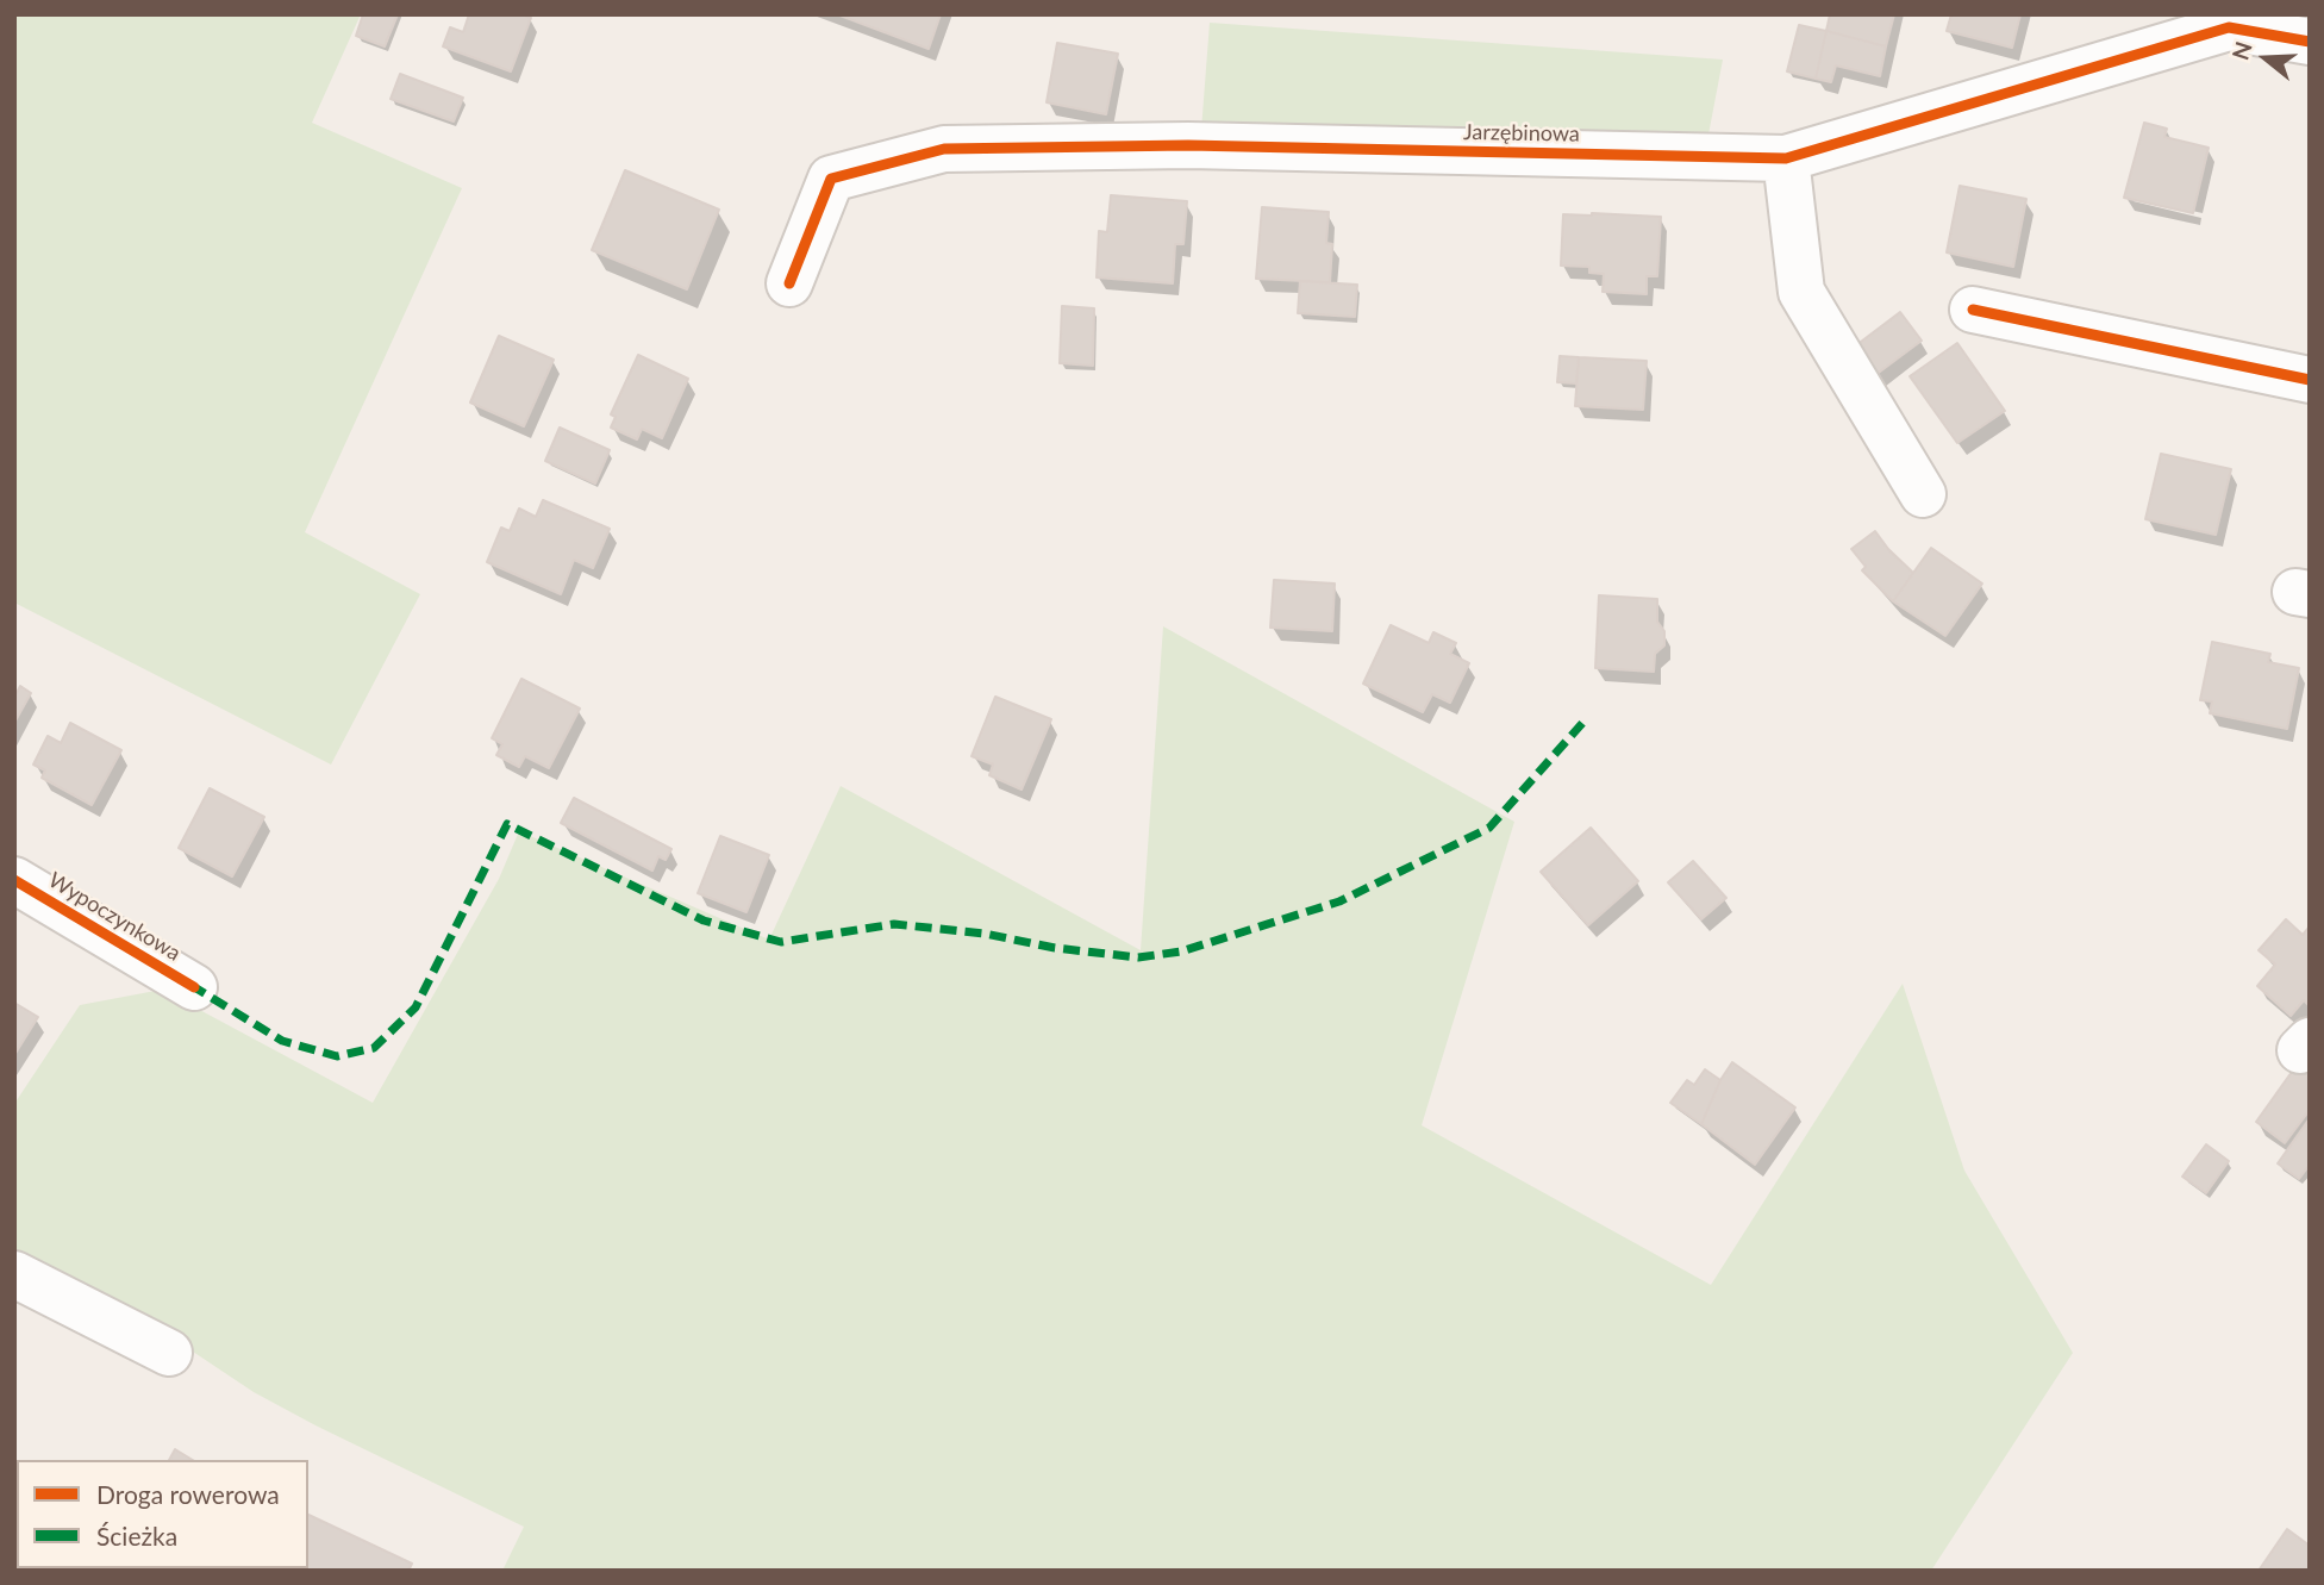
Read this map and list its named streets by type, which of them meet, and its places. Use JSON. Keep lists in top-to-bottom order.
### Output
{
  "streets": {
    "street": ["Jarzębinowa", "Wypoczynkowa"]
  },
  "legend": ["Droga rowerowa", "Ścieżka"],
  "north": "left"
}
